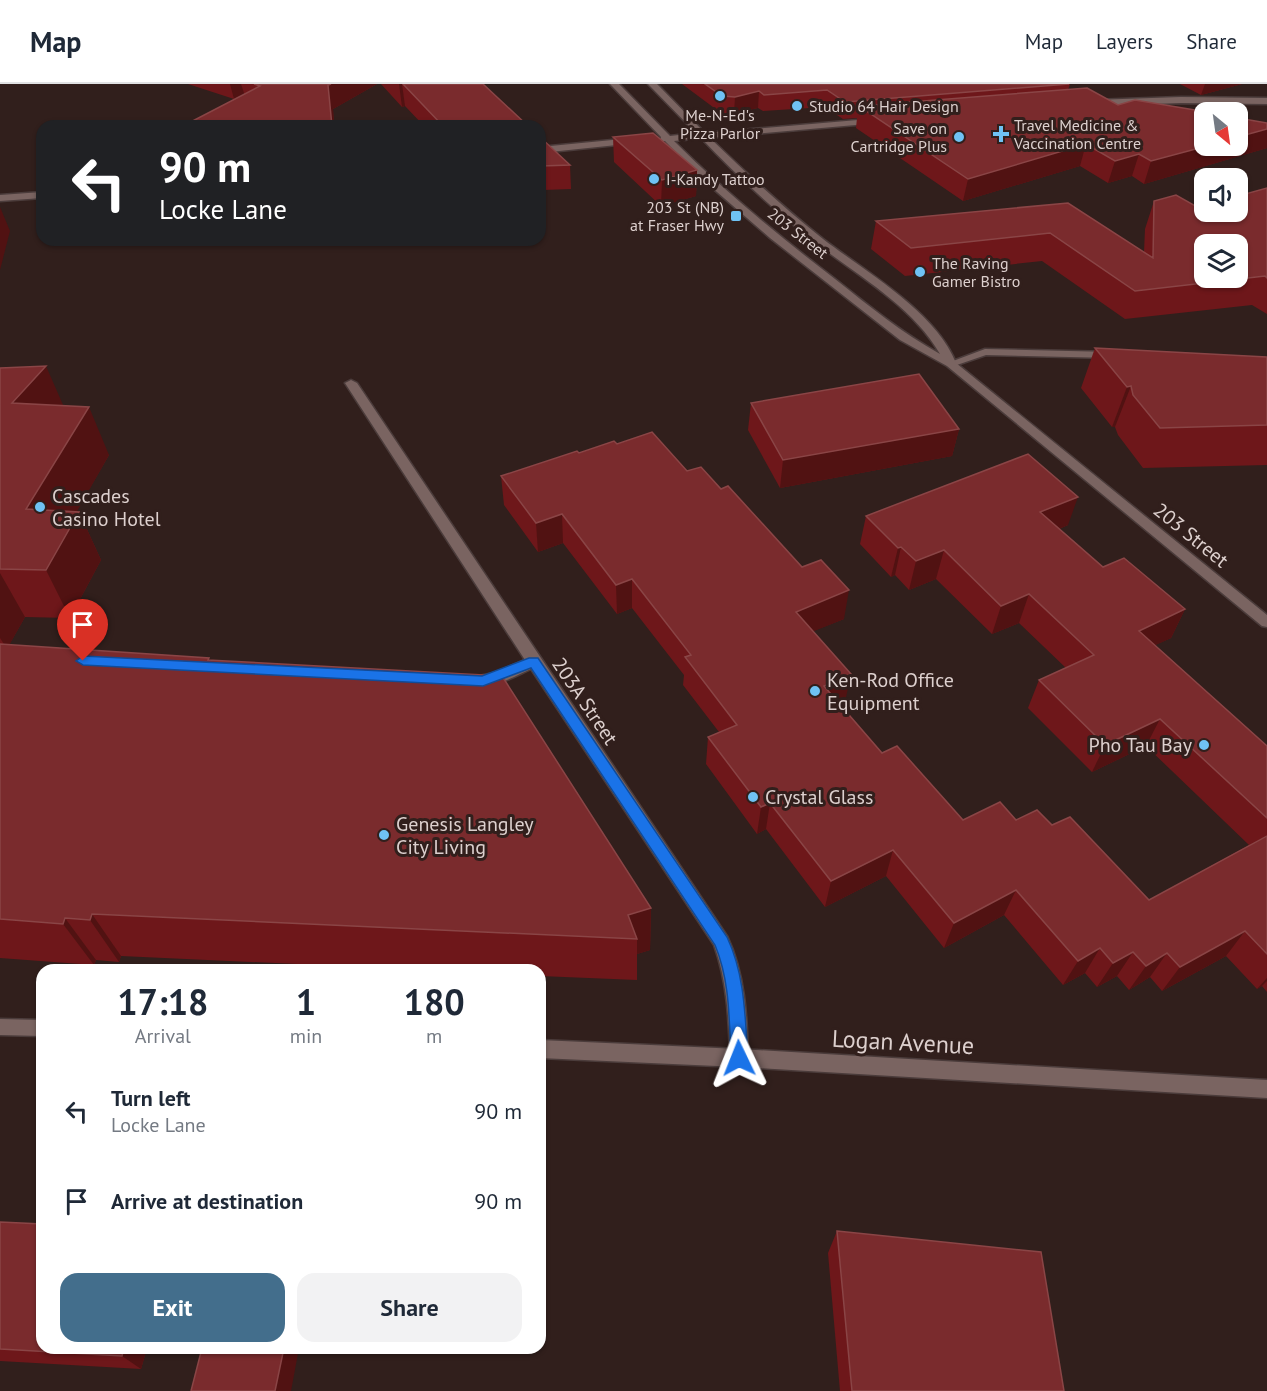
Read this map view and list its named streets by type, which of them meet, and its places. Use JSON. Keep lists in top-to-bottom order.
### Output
{
  "streets": {
    "main road": ["203 Street", "203A Street", "Logan Avenue"]
  },
  "crossings": [
    ["203A Street", "Logan Avenue"]
  ],
  "places": {
    "other": [
      "Me-N-Ed's Pizza Parlor",
      "Studio 64 Hair Design",
      "Save on Cartridge Plus",
      "I-Kandy Tattoo",
      "The Raving Gamer Bistro",
      "Cascades Casino Hotel",
      "Ken-Rod Office Equipment",
      "Pho Tau Bay",
      "Crystal Glass",
      "Genesis Langley City Living"
    ],
    "health": ["Travel Medicine & Vaccination Centre"],
    "transit": ["203 St (NB) at Fraser Hwy"]
  },
  "north": "bottom right",
  "page": {
    "header": "Map",
    "nav": ["Map", "Layers", "Share"],
    "turn": ["90 m", "Locke Lane"],
    "eta": [
      "17:18",
      "Arrival",
      "1",
      "min",
      "180",
      "m"
    ],
    "list": [
      {
        "name": "Turn left",
        "note": "Locke Lane",
        "value": "90 m"
      },
      {
        "name": "Arrive at destination",
        "value": "90 m"
      }
    ],
    "buttons": ["Exit", "Share"]
  }
}
